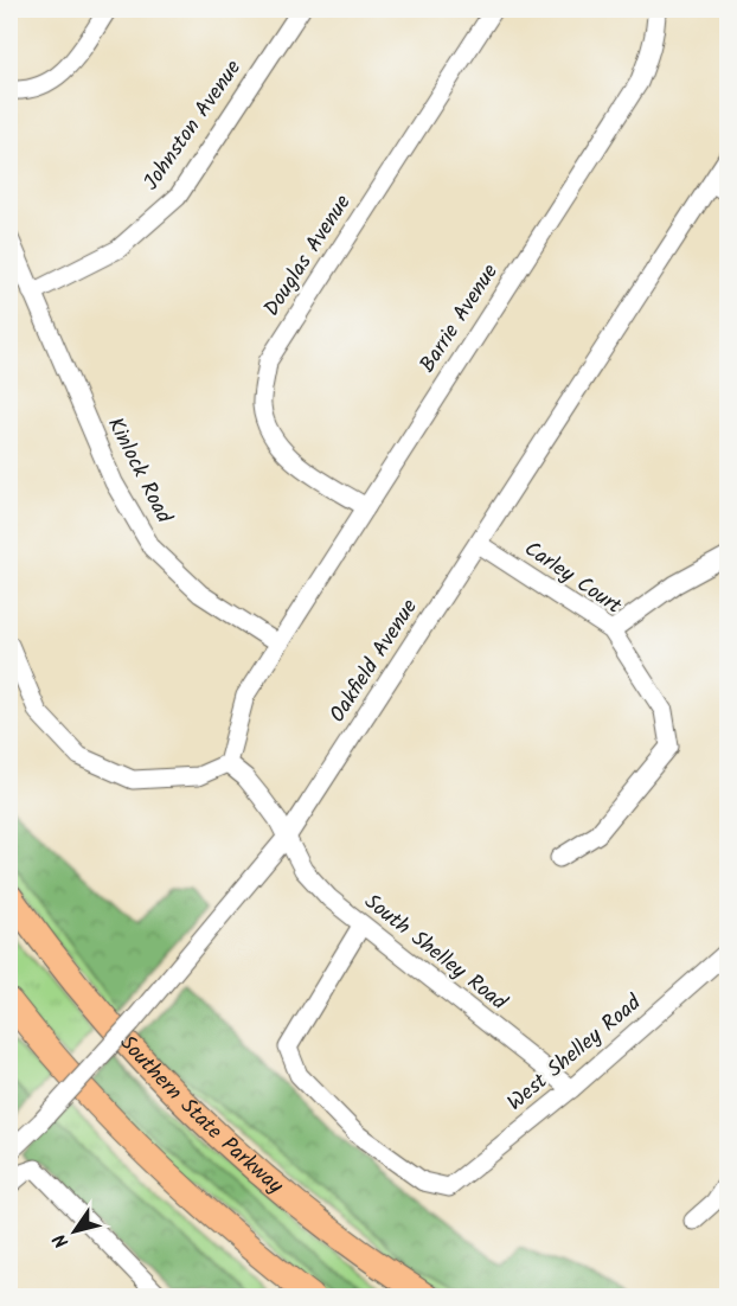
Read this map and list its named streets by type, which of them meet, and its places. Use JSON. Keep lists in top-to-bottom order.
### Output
{
  "streets": {
    "highway": ["Southern State Parkway"],
    "street": [
      "Johnston Avenue",
      "Douglas Avenue",
      "Barrie Avenue",
      "Kinlock Road",
      "Carley Court",
      "Oakfield Avenue",
      "South Shelley Road",
      "West Shelley Road"
    ]
  },
  "crossings": [
    ["Johnston Avenue", "Kinlock Road"],
    ["Douglas Avenue", "Barrie Avenue"],
    ["Barrie Avenue", "Kinlock Road"],
    ["Carley Court", "Oakfield Avenue"],
    ["Oakfield Avenue", "South Shelley Road"],
    ["South Shelley Road", "West Shelley Road"]
  ],
  "north": "bottom left"
}
